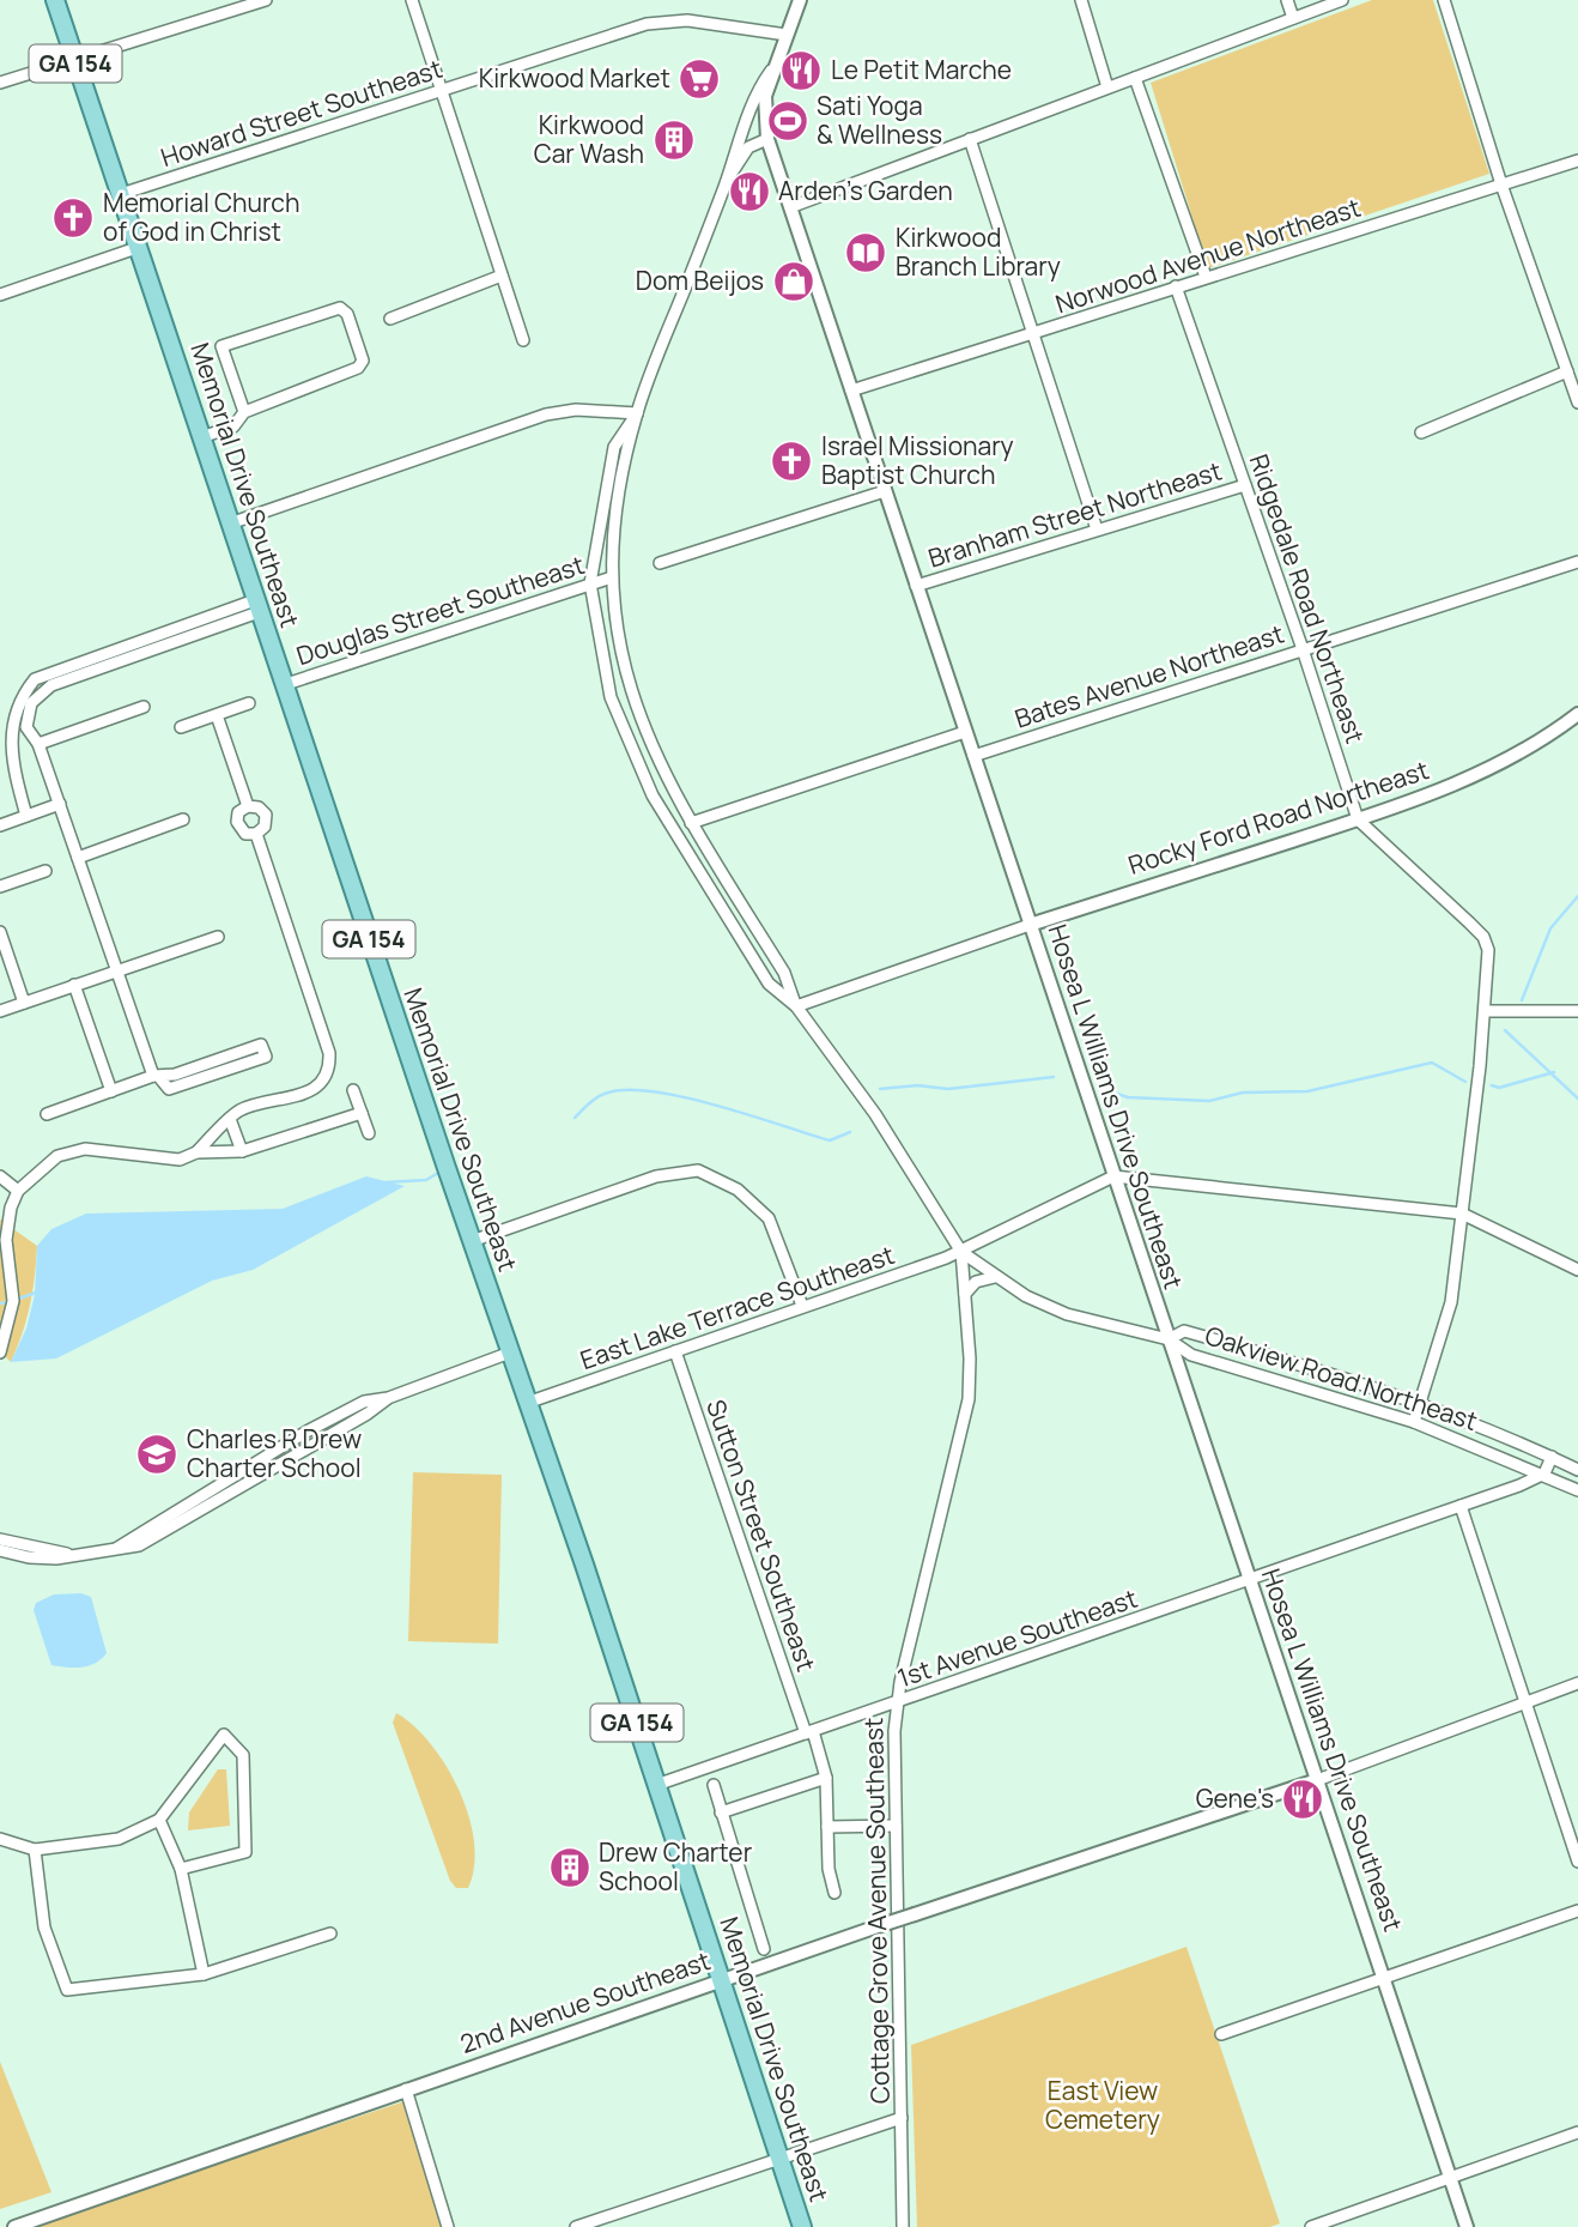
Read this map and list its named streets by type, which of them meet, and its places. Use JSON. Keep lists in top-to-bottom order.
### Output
{
  "streets": {
    "main road": ["GA 154", "Memorial Drive Southeast"],
    "street": [
      "Howard Street Southeast",
      "Norwood Avenue Northeast",
      "Branham Street Northeast",
      "Ridgedale Road Northeast",
      "Douglas Street Southeast",
      "Bates Avenue Northeast",
      "Rocky Ford Road Northeast",
      "Hosea L Williams Drive Southeast",
      "East Lake Terrace Southeast",
      "Oakview Road Northeast",
      "Sutton Street Southeast",
      "1st Avenue Southeast",
      "Cottage Grove Avenue Southeast",
      "2nd Avenue Southeast"
    ]
  },
  "crossings": [
    ["Howard Street Southeast", "Memorial Drive Southeast"],
    ["Howard Street Southeast", "Hosea L Williams Drive Southeast"],
    ["Norwood Avenue Northeast", "Ridgedale Road Northeast"],
    ["Norwood Avenue Northeast", "Hosea L Williams Drive Southeast"],
    ["Memorial Drive Southeast", "Douglas Street Southeast"],
    ["Memorial Drive Southeast", "East Lake Terrace Southeast"],
    ["Memorial Drive Southeast", "1st Avenue Southeast"],
    ["Memorial Drive Southeast", "2nd Avenue Southeast"],
    ["Branham Street Northeast", "Ridgedale Road Northeast"],
    ["Branham Street Northeast", "Hosea L Williams Drive Southeast"],
    ["Ridgedale Road Northeast", "Bates Avenue Northeast"],
    ["Ridgedale Road Northeast", "Rocky Ford Road Northeast"],
    ["Ridgedale Road Northeast", "Oakview Road Northeast"],
    ["Bates Avenue Northeast", "Hosea L Williams Drive Southeast"],
    ["Rocky Ford Road Northeast", "Hosea L Williams Drive Southeast"],
    ["Hosea L Williams Drive Southeast", "East Lake Terrace Southeast"],
    ["Hosea L Williams Drive Southeast", "Oakview Road Northeast"],
    ["Hosea L Williams Drive Southeast", "1st Avenue Southeast"],
    ["Hosea L Williams Drive Southeast", "2nd Avenue Southeast"],
    ["East Lake Terrace Southeast", "Sutton Street Southeast"],
    ["East Lake Terrace Southeast", "Cottage Grove Avenue Southeast"],
    ["Oakview Road Northeast", "1st Avenue Southeast"],
    ["Sutton Street Southeast", "1st Avenue Southeast"],
    ["1st Avenue Southeast", "Cottage Grove Avenue Southeast"]
  ],
  "parks": ["East View Cemetery"],
  "places": {
    "restaurant": ["Le Petit Marche", "Arden's Garden", "Gene's"],
    "supermarket": ["Kirkwood Market"],
    "sports": ["Sati Yoga & Wellness"],
    "building": ["Kirkwood Car Wash", "Drew Charter School"],
    "church": ["Memorial Church of God in Christ", "Israel Missionary Baptist Church"],
    "library": ["Kirkwood Branch Library"],
    "shop": ["Dom Beijos"],
    "school or university": ["Charles R Drew Charter School"]
  }
}
